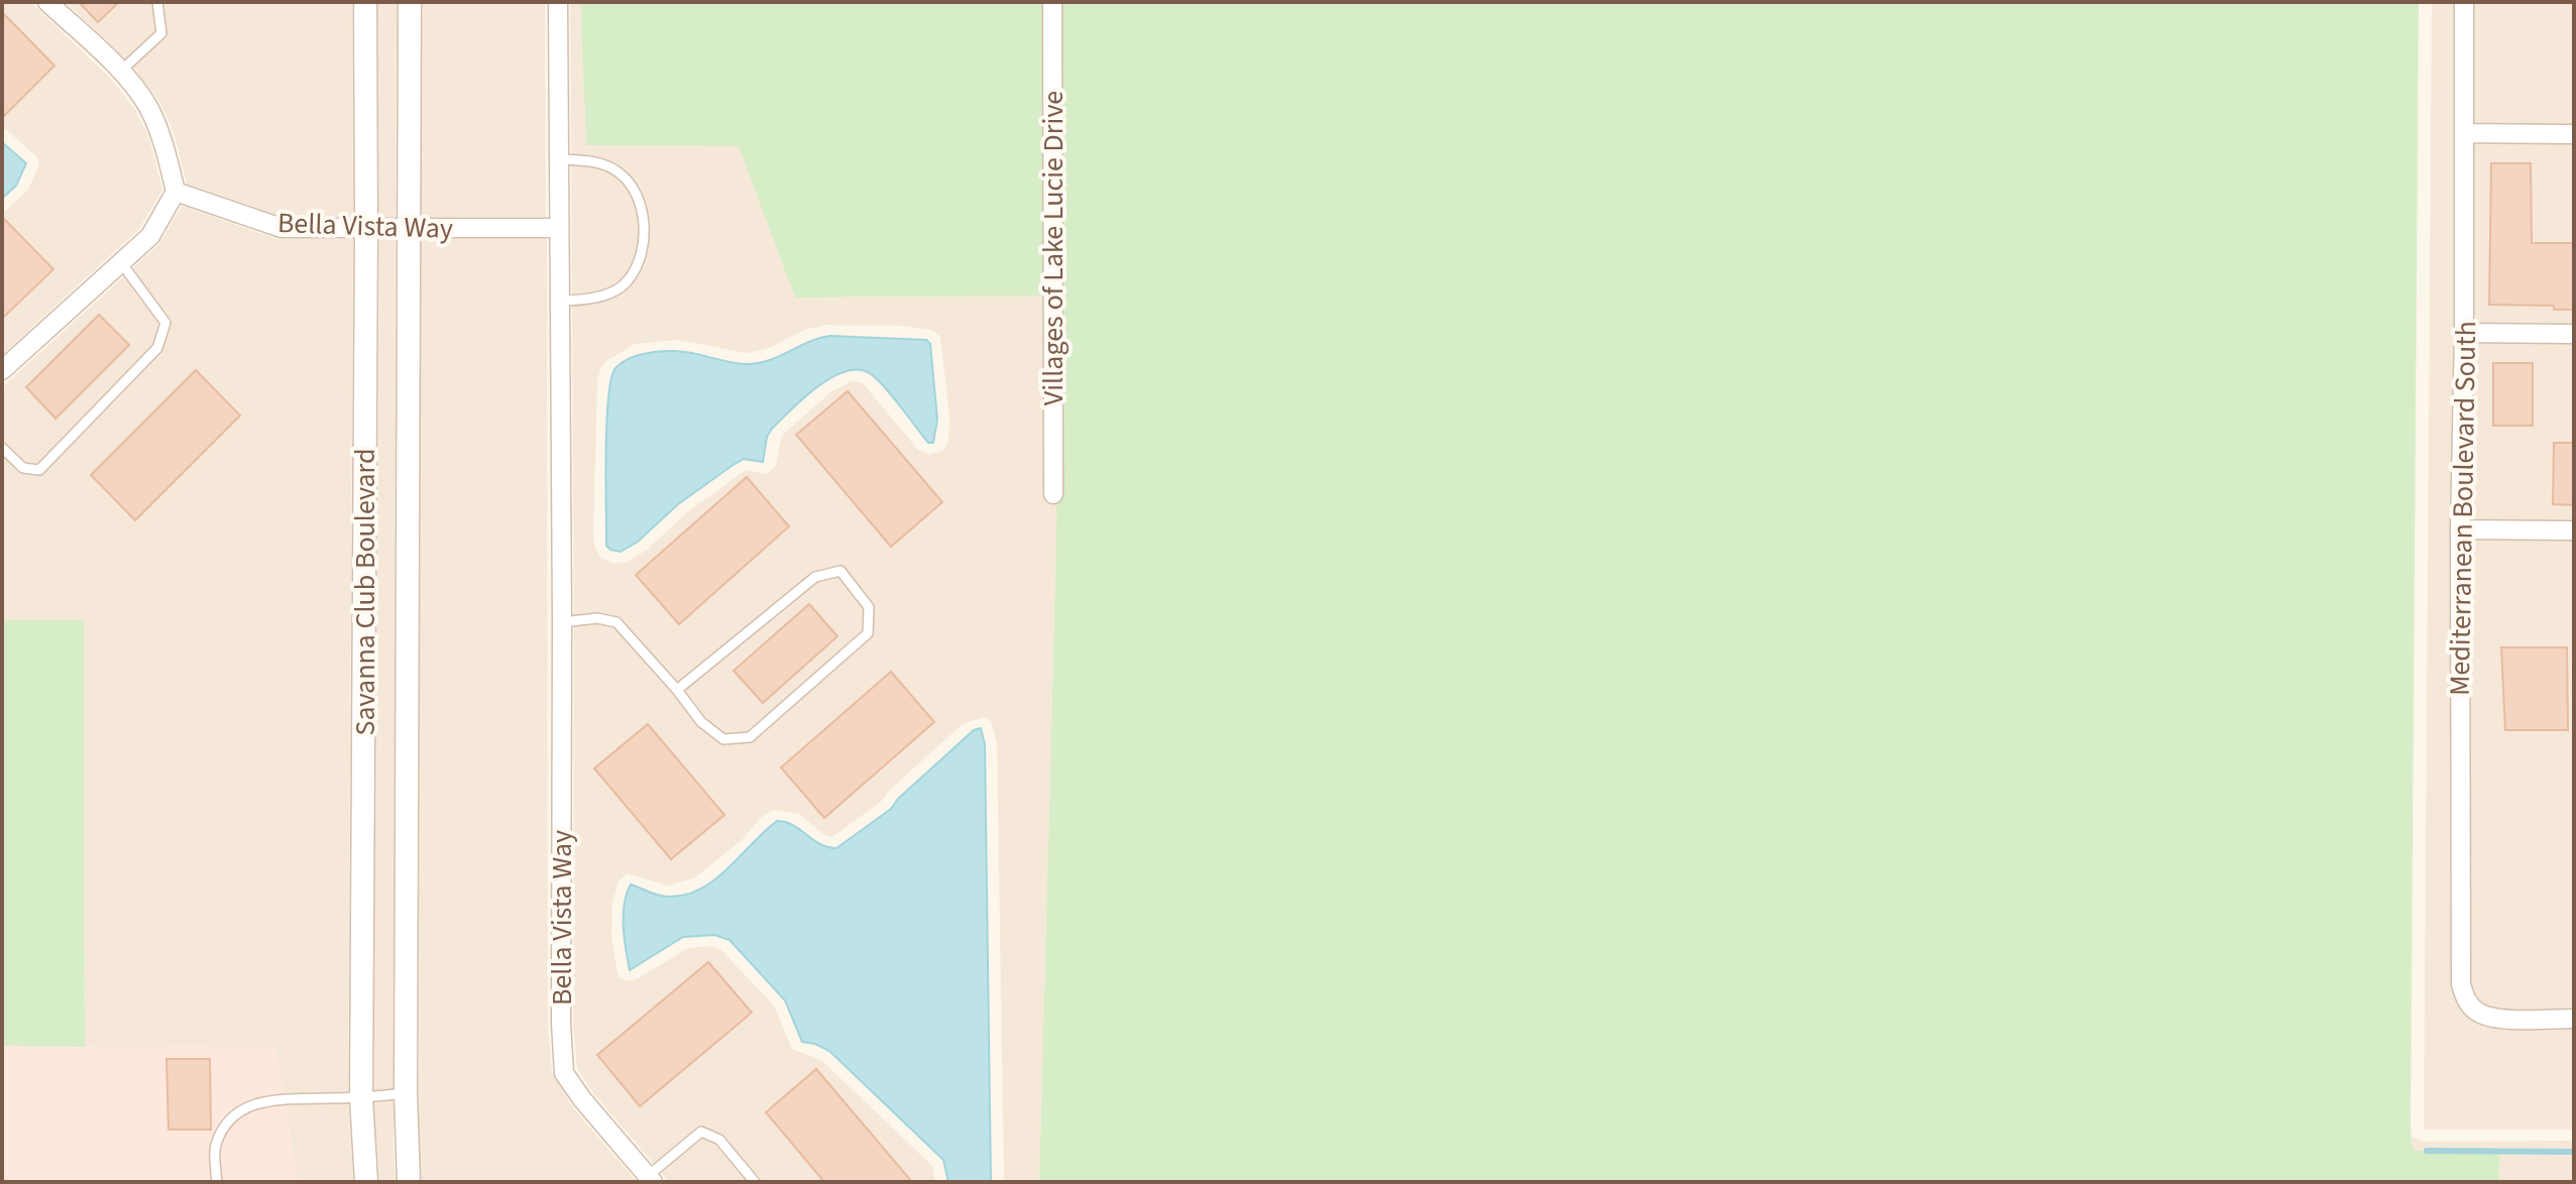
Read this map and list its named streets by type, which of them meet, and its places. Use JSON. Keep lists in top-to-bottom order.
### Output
{
  "streets": {
    "street": [
      "Bella Vista Way",
      "Villages of Lake Lucie Drive",
      "Mediterranean Boulevard South",
      "Savanna Club Boulevard"
    ]
  },
  "crossings": [
    ["Bella Vista Way", "Savanna Club Boulevard"]
  ]
}
